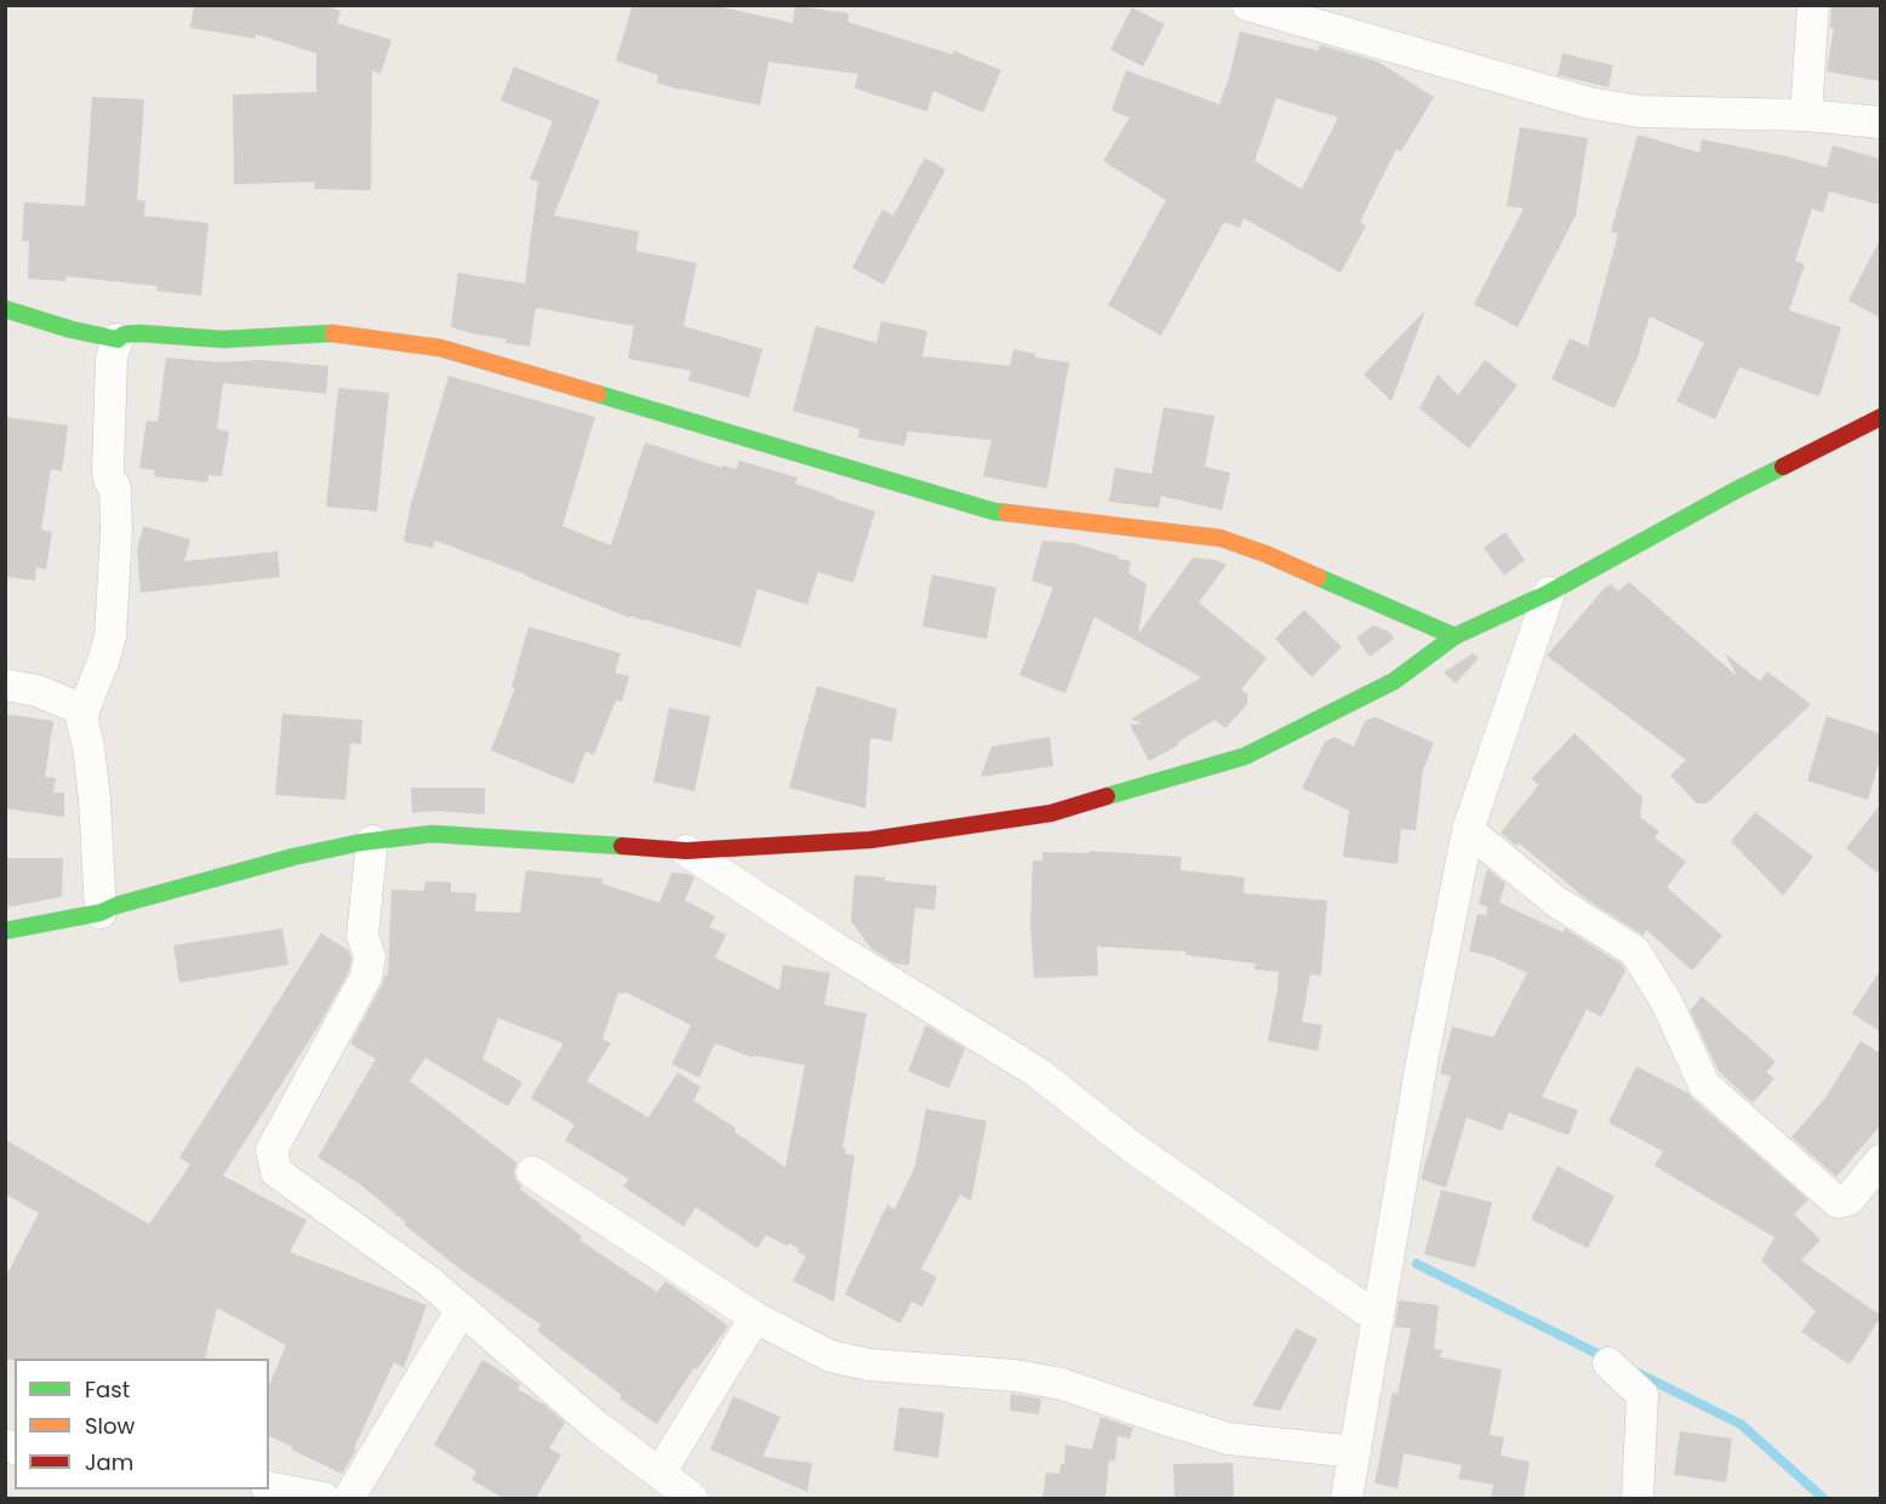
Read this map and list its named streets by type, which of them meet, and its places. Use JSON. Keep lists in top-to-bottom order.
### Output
{
  "legend": ["Fast", "Slow", "Jam"]
}
